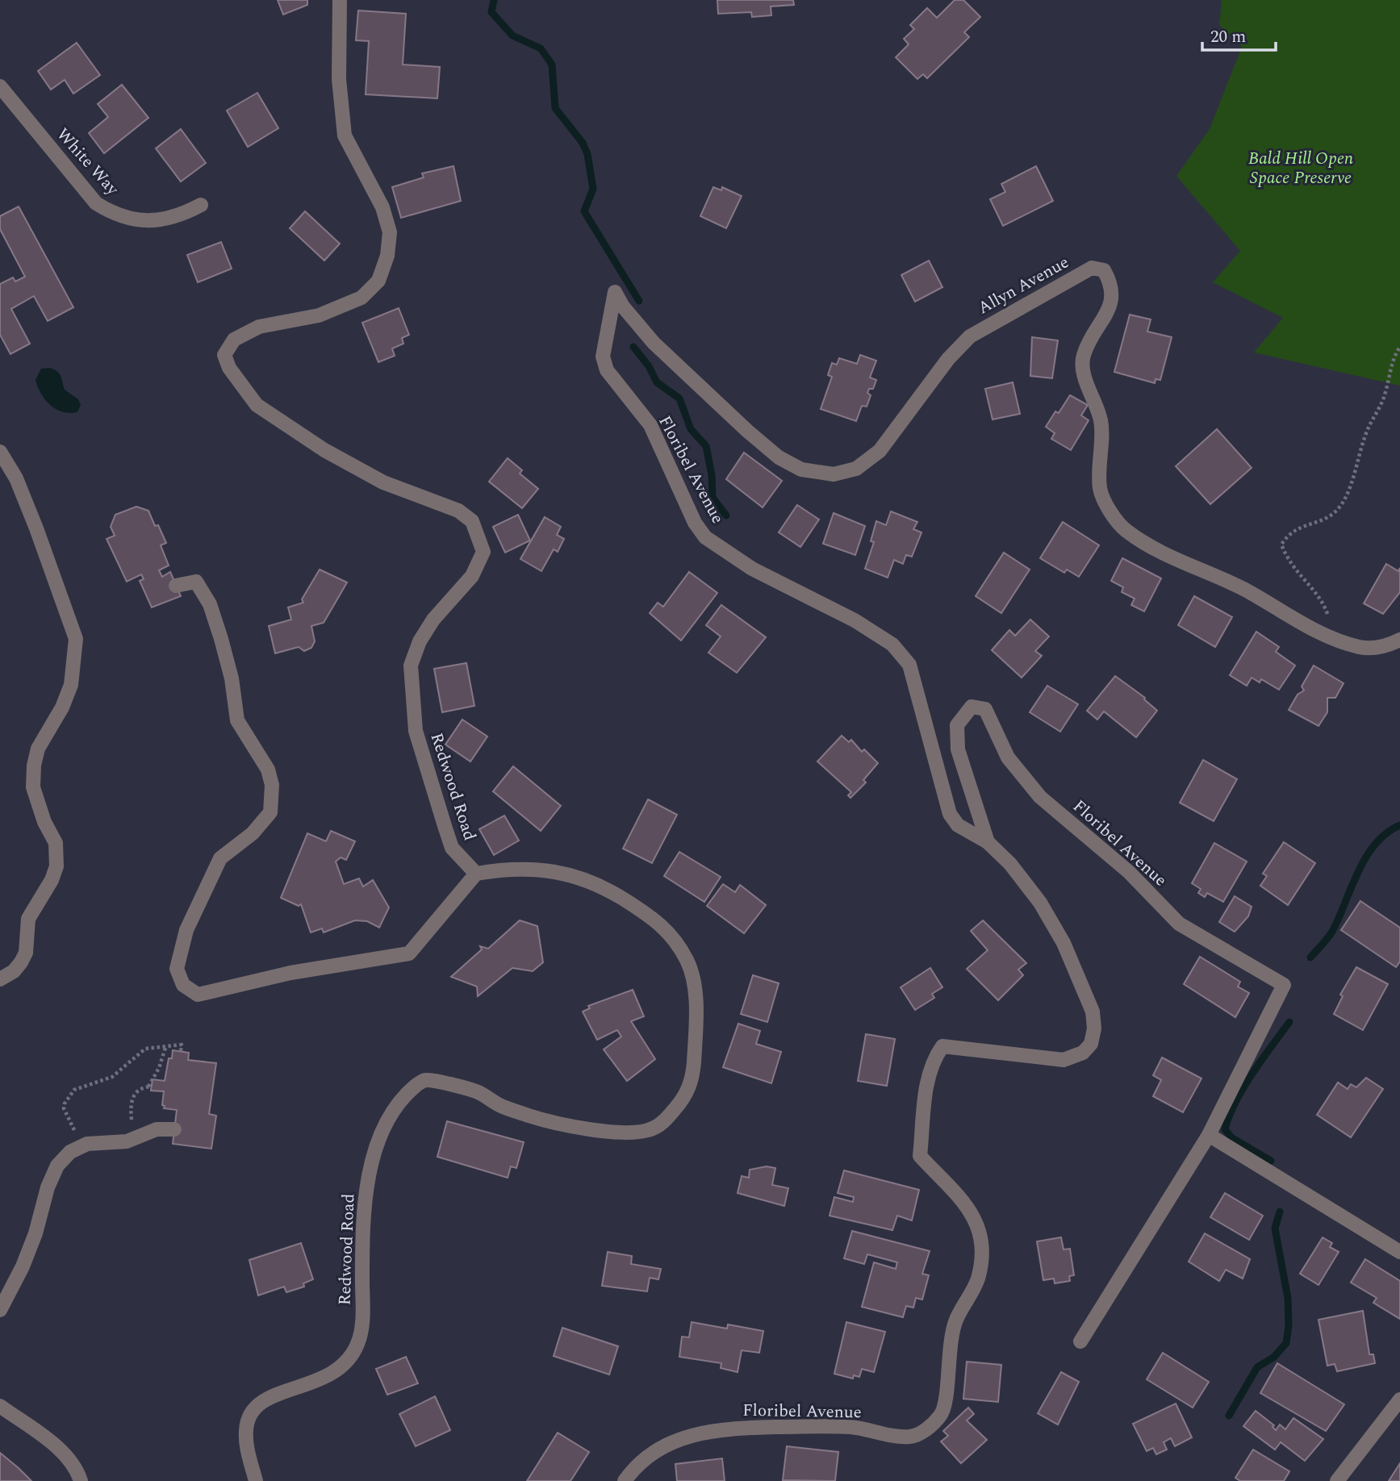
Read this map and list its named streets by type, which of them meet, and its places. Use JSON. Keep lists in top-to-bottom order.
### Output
{
  "streets": {
    "street": [
      "White Way",
      "Allyn Avenue",
      "Floribel Avenue",
      "Redwood Road"
    ]
  },
  "crossings": [
    ["Allyn Avenue", "Floribel Avenue"]
  ],
  "parks": ["Bald Hill Open Space Preserve"],
  "scale_bar": "20 m"
}
